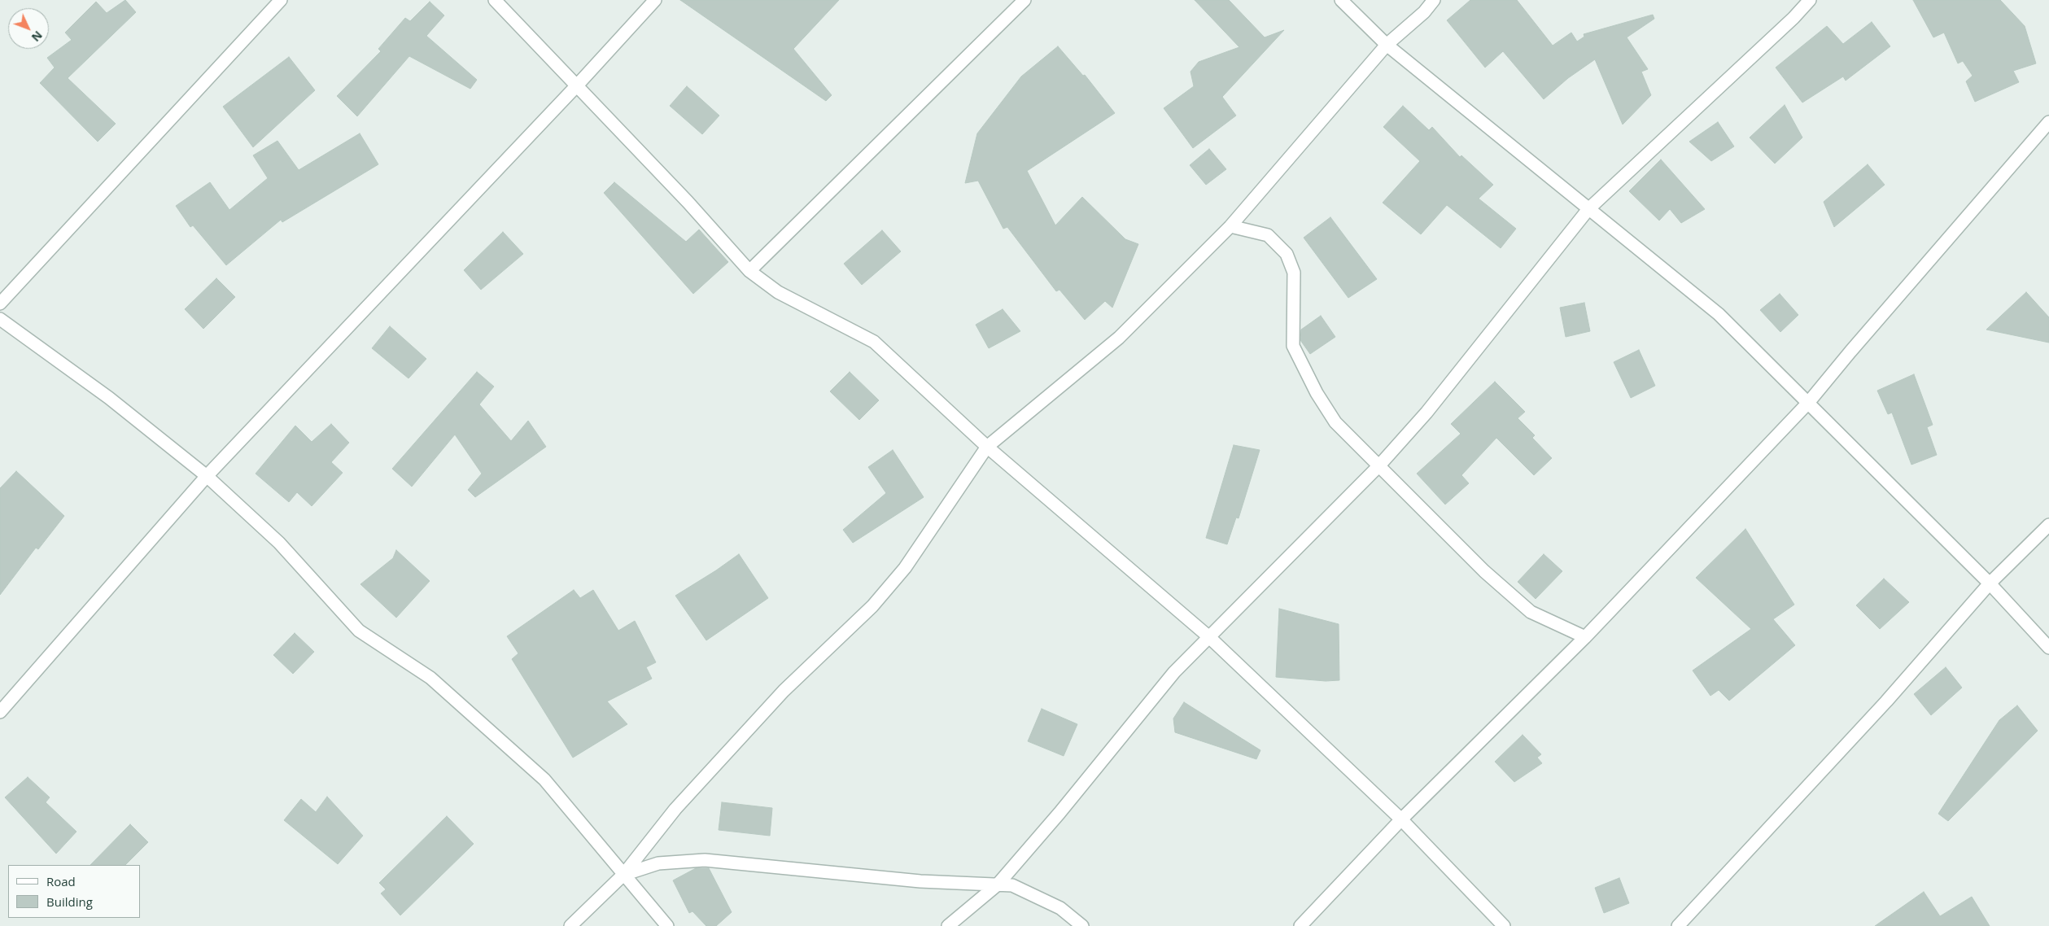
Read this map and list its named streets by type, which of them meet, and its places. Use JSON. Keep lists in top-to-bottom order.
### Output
{
  "legend": ["Road", "Building"],
  "north": "bottom right"
}
